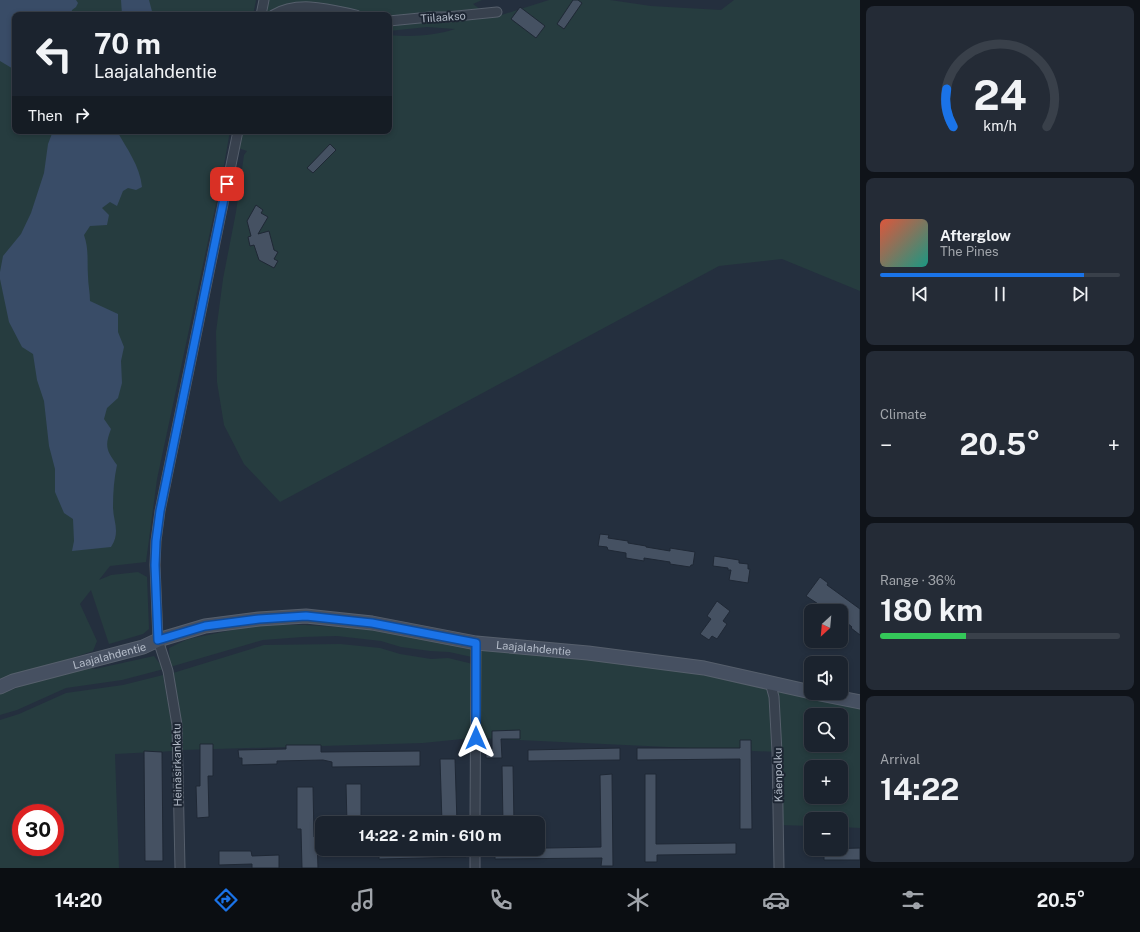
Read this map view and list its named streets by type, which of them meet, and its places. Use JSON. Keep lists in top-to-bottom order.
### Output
{
  "streets": {
    "street": [
      "Tiilaakso",
      "Laajalahdentie",
      "Heinäsirkankatu",
      "Käenpolku"
    ]
  },
  "crossings": [
    ["Laajalahdentie", "Heinäsirkankatu"],
    ["Laajalahdentie", "Käenpolku"]
  ],
  "north": "bottom left",
  "page": {
    "turn": ["70 m", "Laajalahdentie"],
    "then": "Then",
    "song": ["Afterglow", "The Pines"],
    "tile": [
      "Climate",
      ["Range · 36%", "180 km"],
      ["Arrival", "14:22"]
    ],
    "heat": ["−", "20.5°", "+"],
    "map_buttons": ["+", "−"],
    "limit": "30",
    "trip": "14:22 · 2 min · 610 m",
    "tabs": ["14:20", "20.5°"],
    "gauge": ["24", "km/h"]
  }
}
